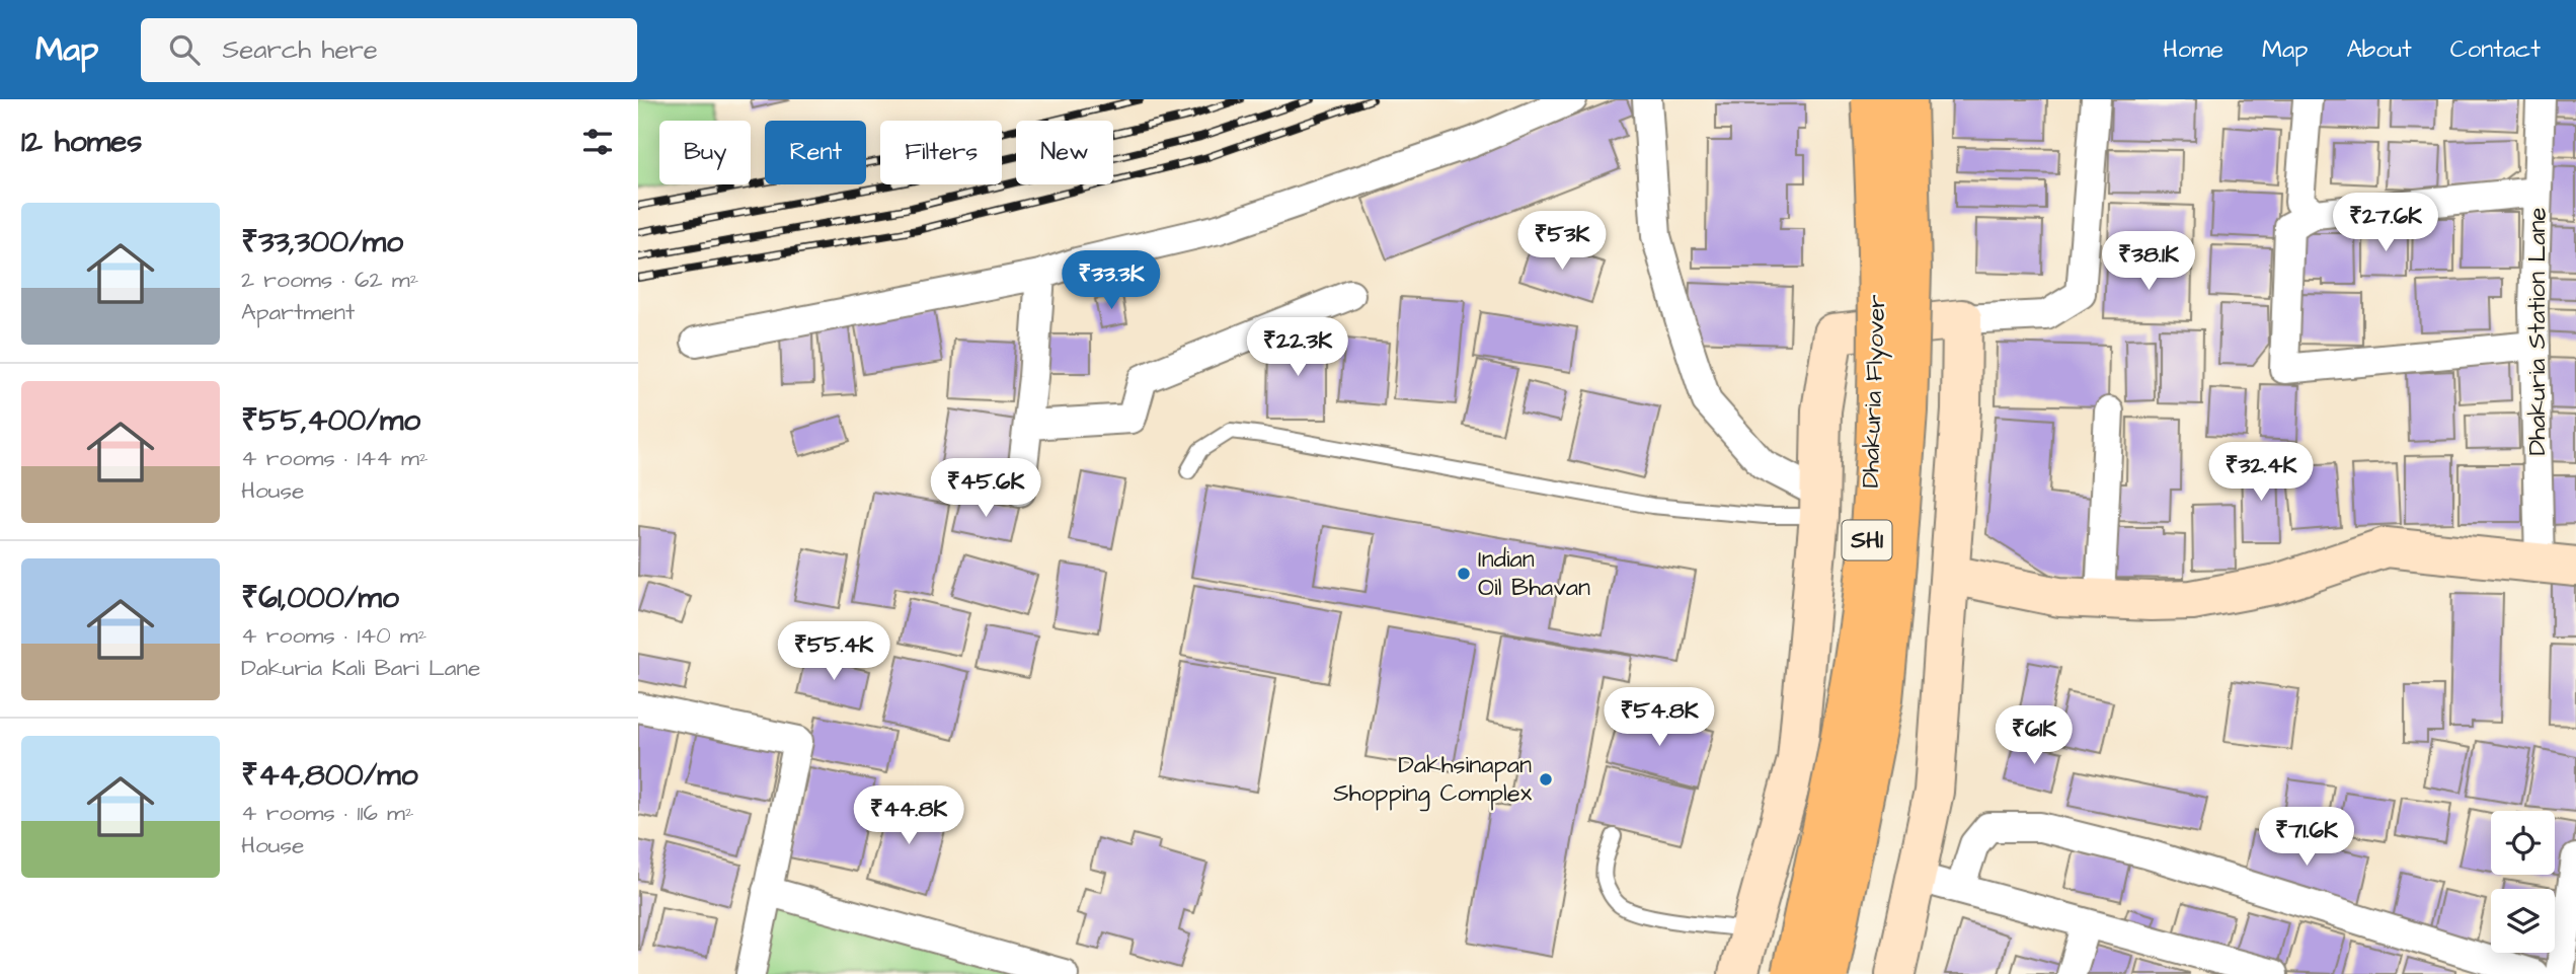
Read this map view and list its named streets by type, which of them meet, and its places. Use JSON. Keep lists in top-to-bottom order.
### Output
{
  "streets": {
    "main road": ["Dhakuria Flyover", "SH1"],
    "street": ["Dhakuria Station Lane"]
  },
  "places": ["Indian Oil Bhavan", "Dakhsinapan Shopping Complex"],
  "page": {
    "header": "Map",
    "search": "Search here",
    "nav": [
      "Home",
      "Map",
      "About",
      "Contact"
    ],
    "heading": "12 homes",
    "chip": [
      "Buy",
      "Rent",
      "Filters",
      "New"
    ],
    "list": [
      {
        "name": "₹33,300/mo",
        "note": "2 rooms · 62 m² · Apartment"
      },
      {
        "name": "₹55,400/mo",
        "note": "4 rooms · 144 m² · House"
      },
      {
        "name": "₹61,000/mo",
        "note": "4 rooms · 140 m² · Dakuria Kali Bari Lane"
      },
      {
        "name": "₹44,800/mo",
        "note": "4 rooms · 116 m² · House"
      }
    ],
    "price": [
      "₹27.6K",
      "₹53K",
      "₹38.1K",
      "₹33.3K",
      "₹22.3K",
      "₹32.4K",
      "₹45.6K",
      "₹55.4K",
      "₹54.8K",
      "₹61K",
      "₹44.8K",
      "₹71.6K"
    ]
  }
}
